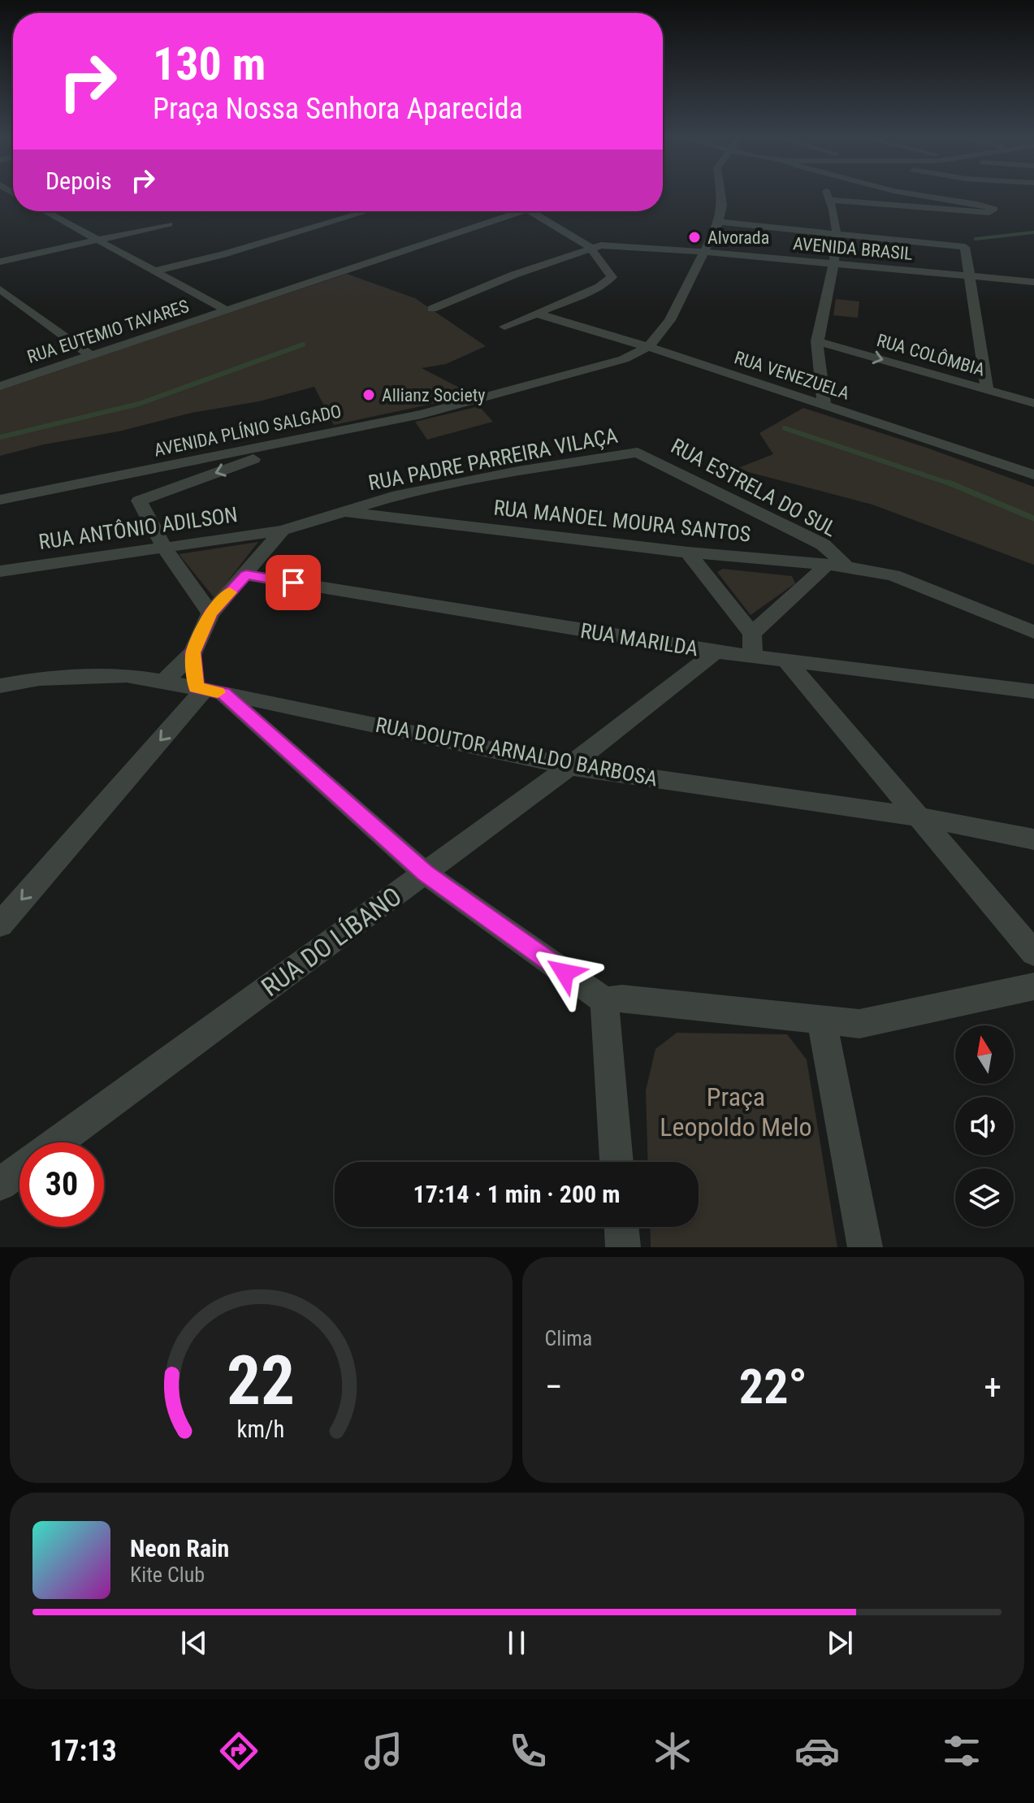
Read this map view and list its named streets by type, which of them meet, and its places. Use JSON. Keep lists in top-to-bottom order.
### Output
{
  "streets": {
    "street": [
      "AVENIDA BRASIL",
      "RUA EUTEMIO TAVARES",
      "RUA COLÔMBIA",
      "RUA VENEZUELA",
      "AVENIDA PLÍNIO SALGADO",
      "RUA PADRE PARREIRA VILAÇA",
      "RUA ESTRELA DO SUL",
      "RUA MANOEL MOURA SANTOS",
      "RUA ANTÔNIO ADILSON",
      "RUA MARILDA",
      "RUA DOUTOR ARNALDO BARBOSA",
      "RUA DO LÍBANO"
    ]
  },
  "crossings": [
    ["AVENIDA BRASIL", "AVENIDA PLÍNIO SALGADO"],
    ["RUA VENEZUELA", "AVENIDA PLÍNIO SALGADO"],
    ["RUA PADRE PARREIRA VILAÇA", "RUA ESTRELA DO SUL"],
    ["RUA PADRE PARREIRA VILAÇA", "RUA MANOEL MOURA SANTOS"],
    ["RUA PADRE PARREIRA VILAÇA", "RUA ANTÔNIO ADILSON"],
    ["RUA ESTRELA DO SUL", "RUA MANOEL MOURA SANTOS"],
    ["RUA MARILDA", "RUA DO LÍBANO"],
    ["RUA DOUTOR ARNALDO BARBOSA", "RUA DO LÍBANO"]
  ],
  "one_way": ["RUA COLÔMBIA"],
  "parks": ["Praça Leopoldo Melo"],
  "places": ["Alvorada", "Allianz Society"],
  "north": "top",
  "page": {
    "turn": ["130 m", "Praça Nossa Senhora Aparecida"],
    "then": "Depois",
    "limit": "30",
    "trip": "17:14 · 1 min · 200 m",
    "tile": "Clima",
    "heat": ["−", "22°", "+"],
    "song": ["Neon Rain", "Kite Club"],
    "tabs": "17:13",
    "gauge": ["22", "km/h"]
  }
}
